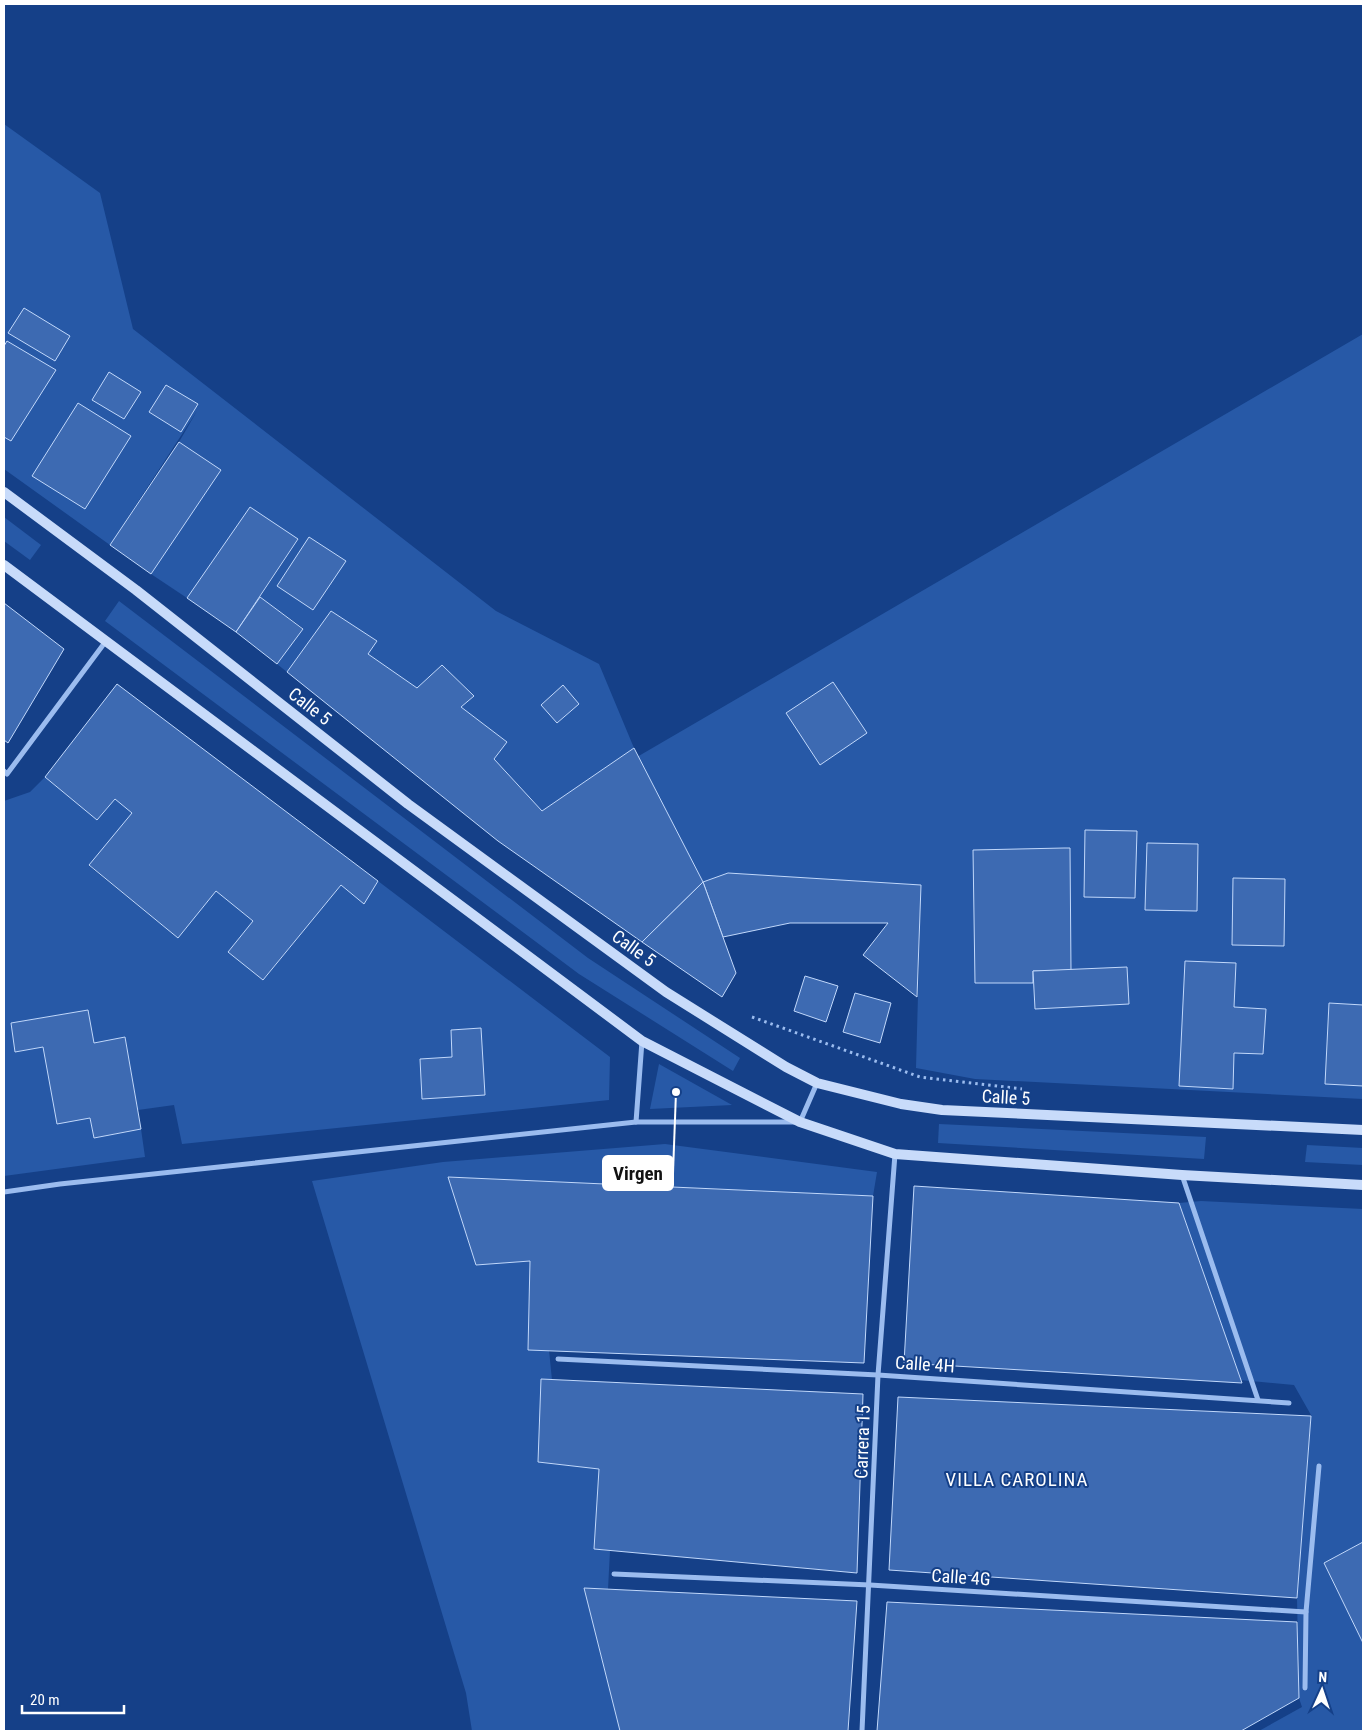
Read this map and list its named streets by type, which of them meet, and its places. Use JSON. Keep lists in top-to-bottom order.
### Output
{
  "streets": {
    "main road": ["Calle 5"],
    "street": ["Calle 4H", "Carrera 15", "Calle 4G"]
  },
  "crossings": [
    ["Calle 4H", "Carrera 15"],
    ["Carrera 15", "Calle 4G"]
  ],
  "districts": ["VILLA CAROLINA"],
  "places": ["Virgen"],
  "scale_bar": "20 m",
  "north": "top"
}
